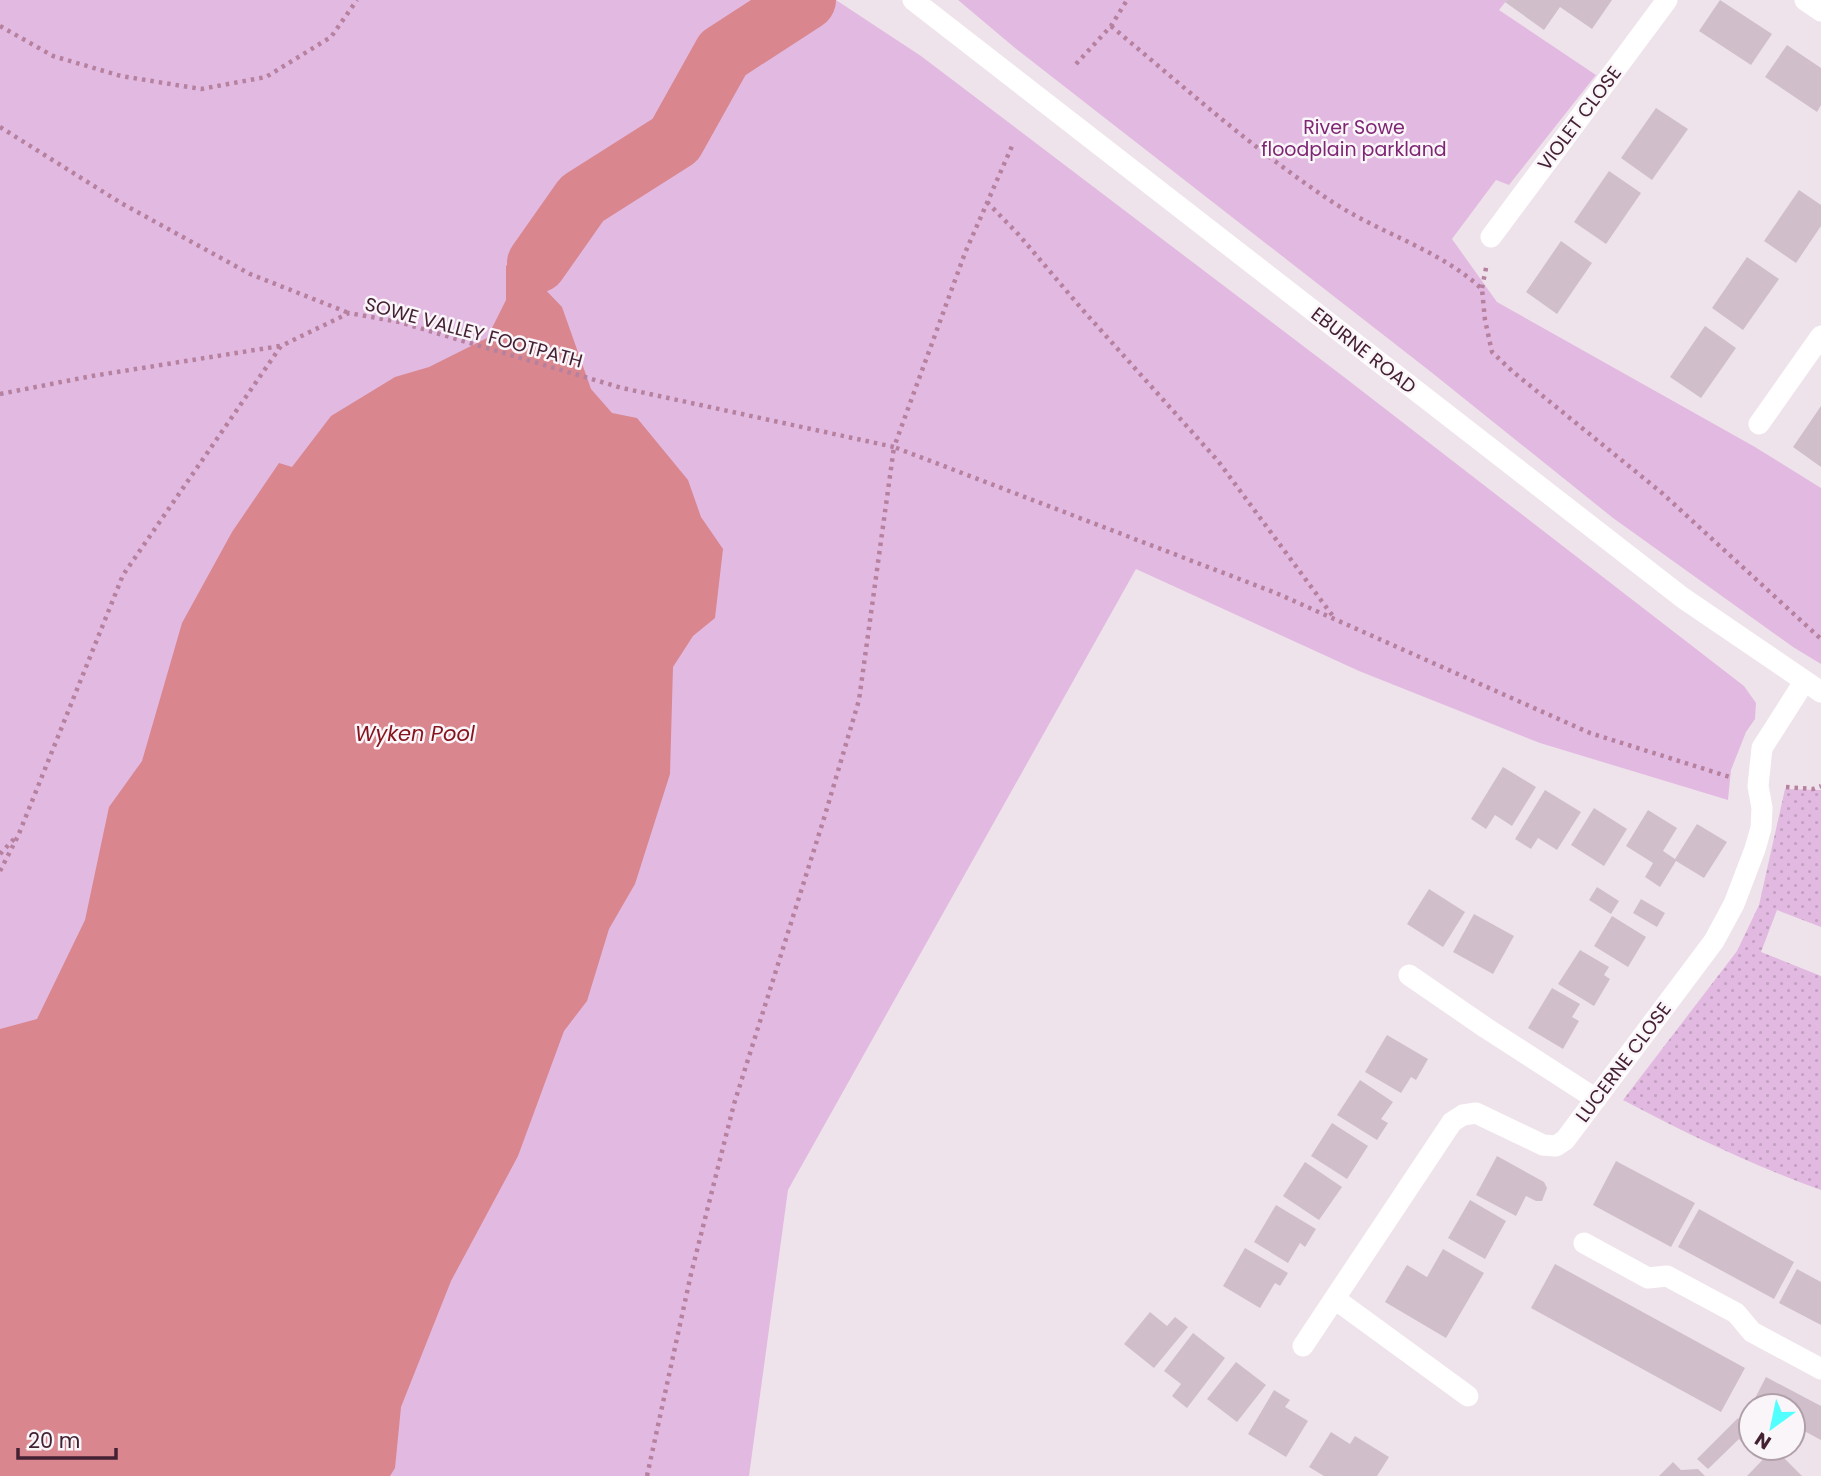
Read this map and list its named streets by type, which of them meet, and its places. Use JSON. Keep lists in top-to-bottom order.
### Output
{
  "streets": {
    "street": ["VIOLET CLOSE", "EBURNE ROAD", "LUCERNE CLOSE"],
    "path": ["SOWE VALLEY FOOTPATH"]
  },
  "crossings": [
    ["SOWE VALLEY FOOTPATH", "LUCERNE CLOSE"],
    ["EBURNE ROAD", "LUCERNE CLOSE"]
  ],
  "water": ["Wyken Pool"],
  "parks": ["River Sowe floodplain parkland"],
  "scale_bar": "20 m",
  "north": "bottom left"
}
